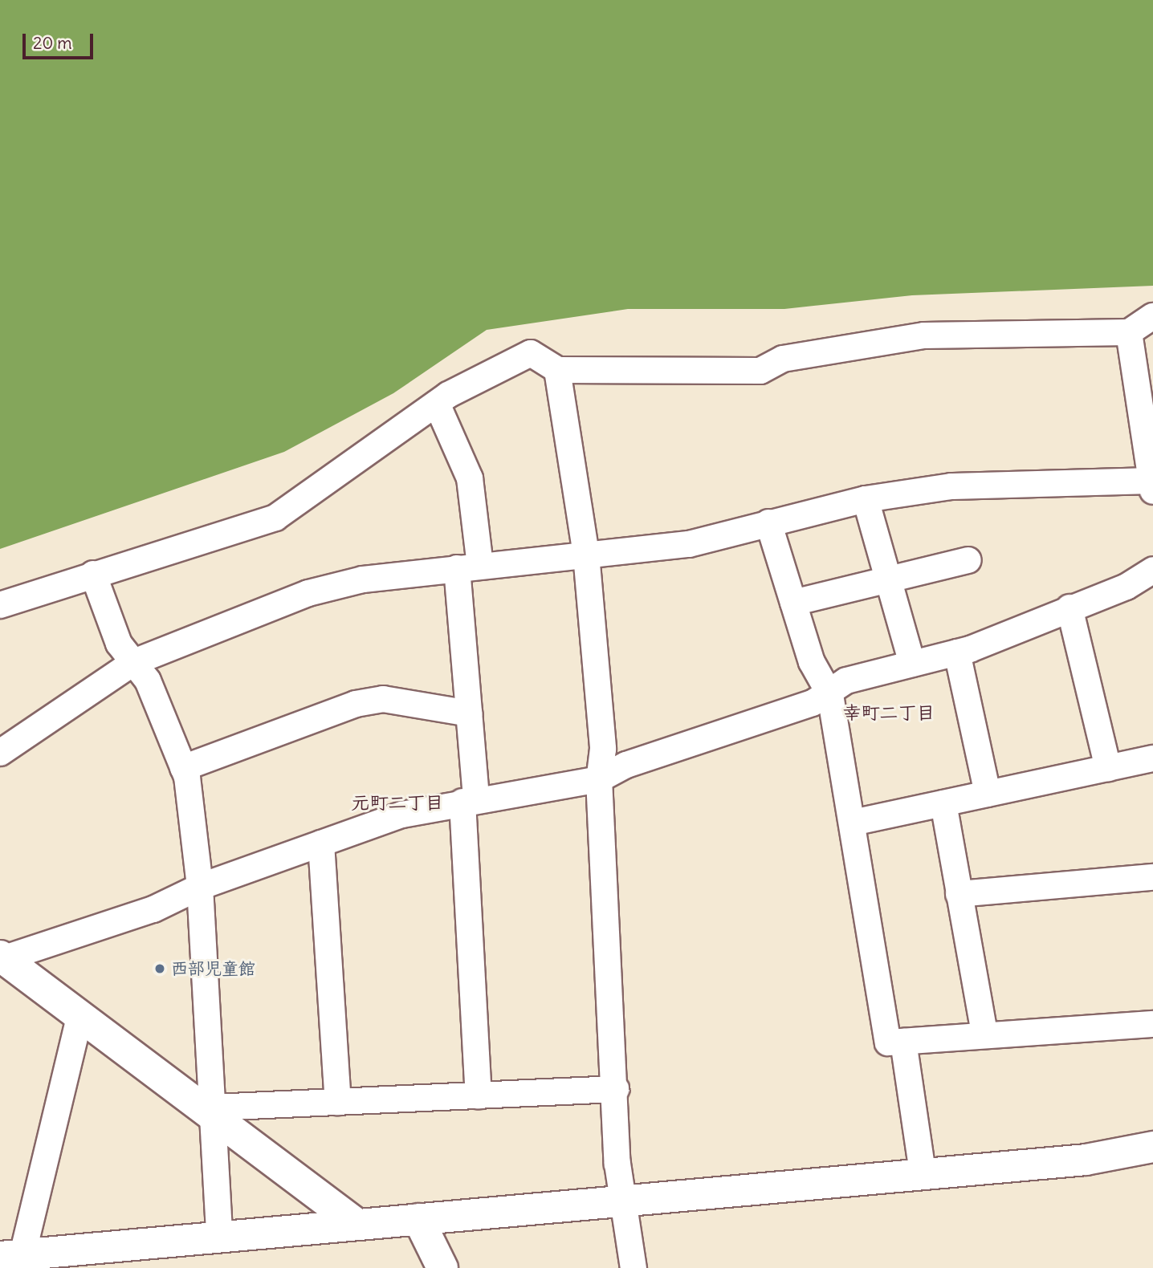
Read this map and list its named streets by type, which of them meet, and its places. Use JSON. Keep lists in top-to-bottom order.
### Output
{
  "districts": ["幸町二丁目", "元町二丁目"],
  "places": ["西部児童館"],
  "scale_bar": "20 m"
}
